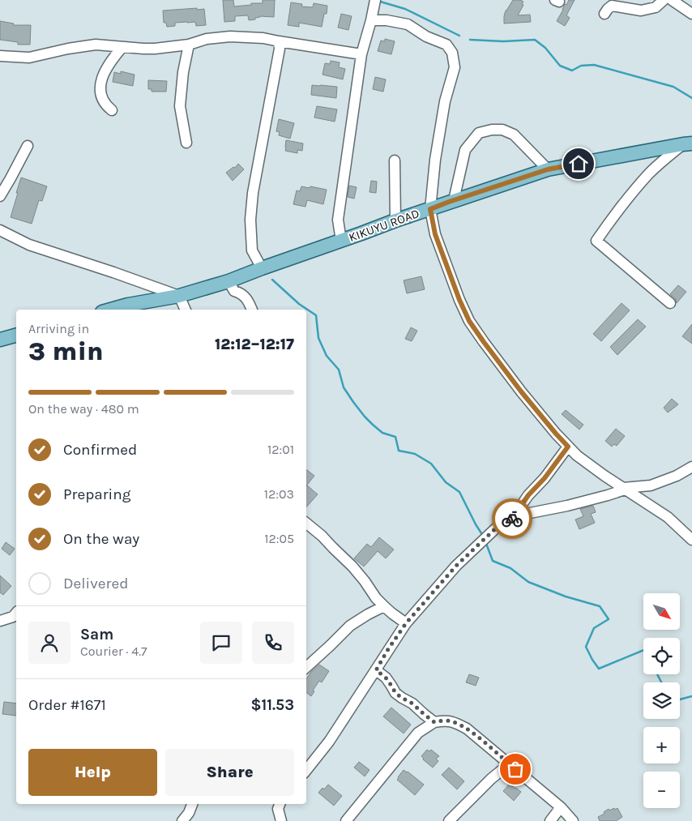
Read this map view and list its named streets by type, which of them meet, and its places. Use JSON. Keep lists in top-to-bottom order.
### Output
{
  "streets": {
    "main road": ["KIKUYU ROAD"]
  },
  "north": "bottom right",
  "page": {
    "heading": ["3 min", "Arriving in", "12:12–12:17"],
    "panel": [
      "Sam",
      "Courier · 4.7",
      "Order #1671",
      "$11.53"
    ],
    "bar": "On the way · 480 m",
    "list": [
      ["Confirmed", "12:01"],
      ["Preparing", "12:03"],
      ["On the way", "12:05"],
      "Delivered"
    ],
    "map_buttons": ["+", "−"],
    "buttons": ["Help", "Share"]
  }
}
